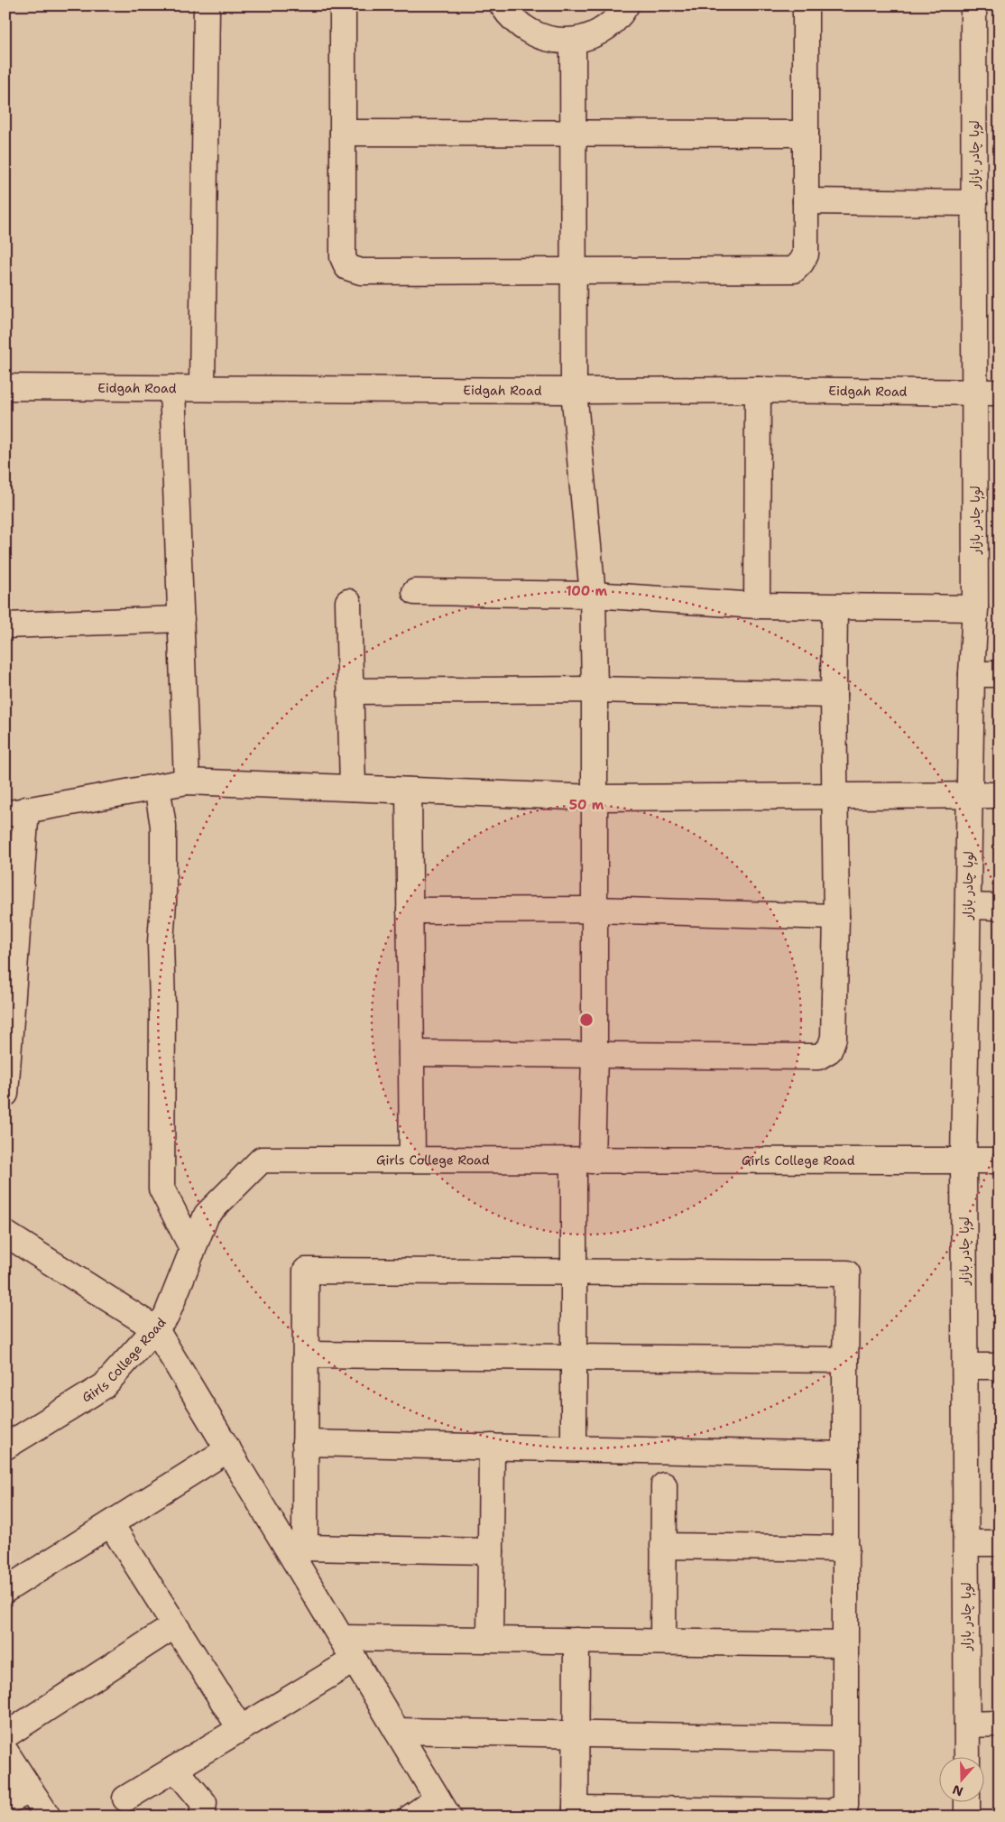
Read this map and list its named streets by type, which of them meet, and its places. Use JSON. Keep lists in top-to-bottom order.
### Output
{
  "streets": {
    "street": ["لوہا چادر بازار", "Eidgah Road", "Girls College Road"]
  },
  "crossings": [
    ["لوہا چادر بازار", "Eidgah Road"],
    ["لوہا چادر بازار", "Girls College Road"]
  ],
  "north": "bottom",
  "rings": ["100 m", "50 m"]
}
